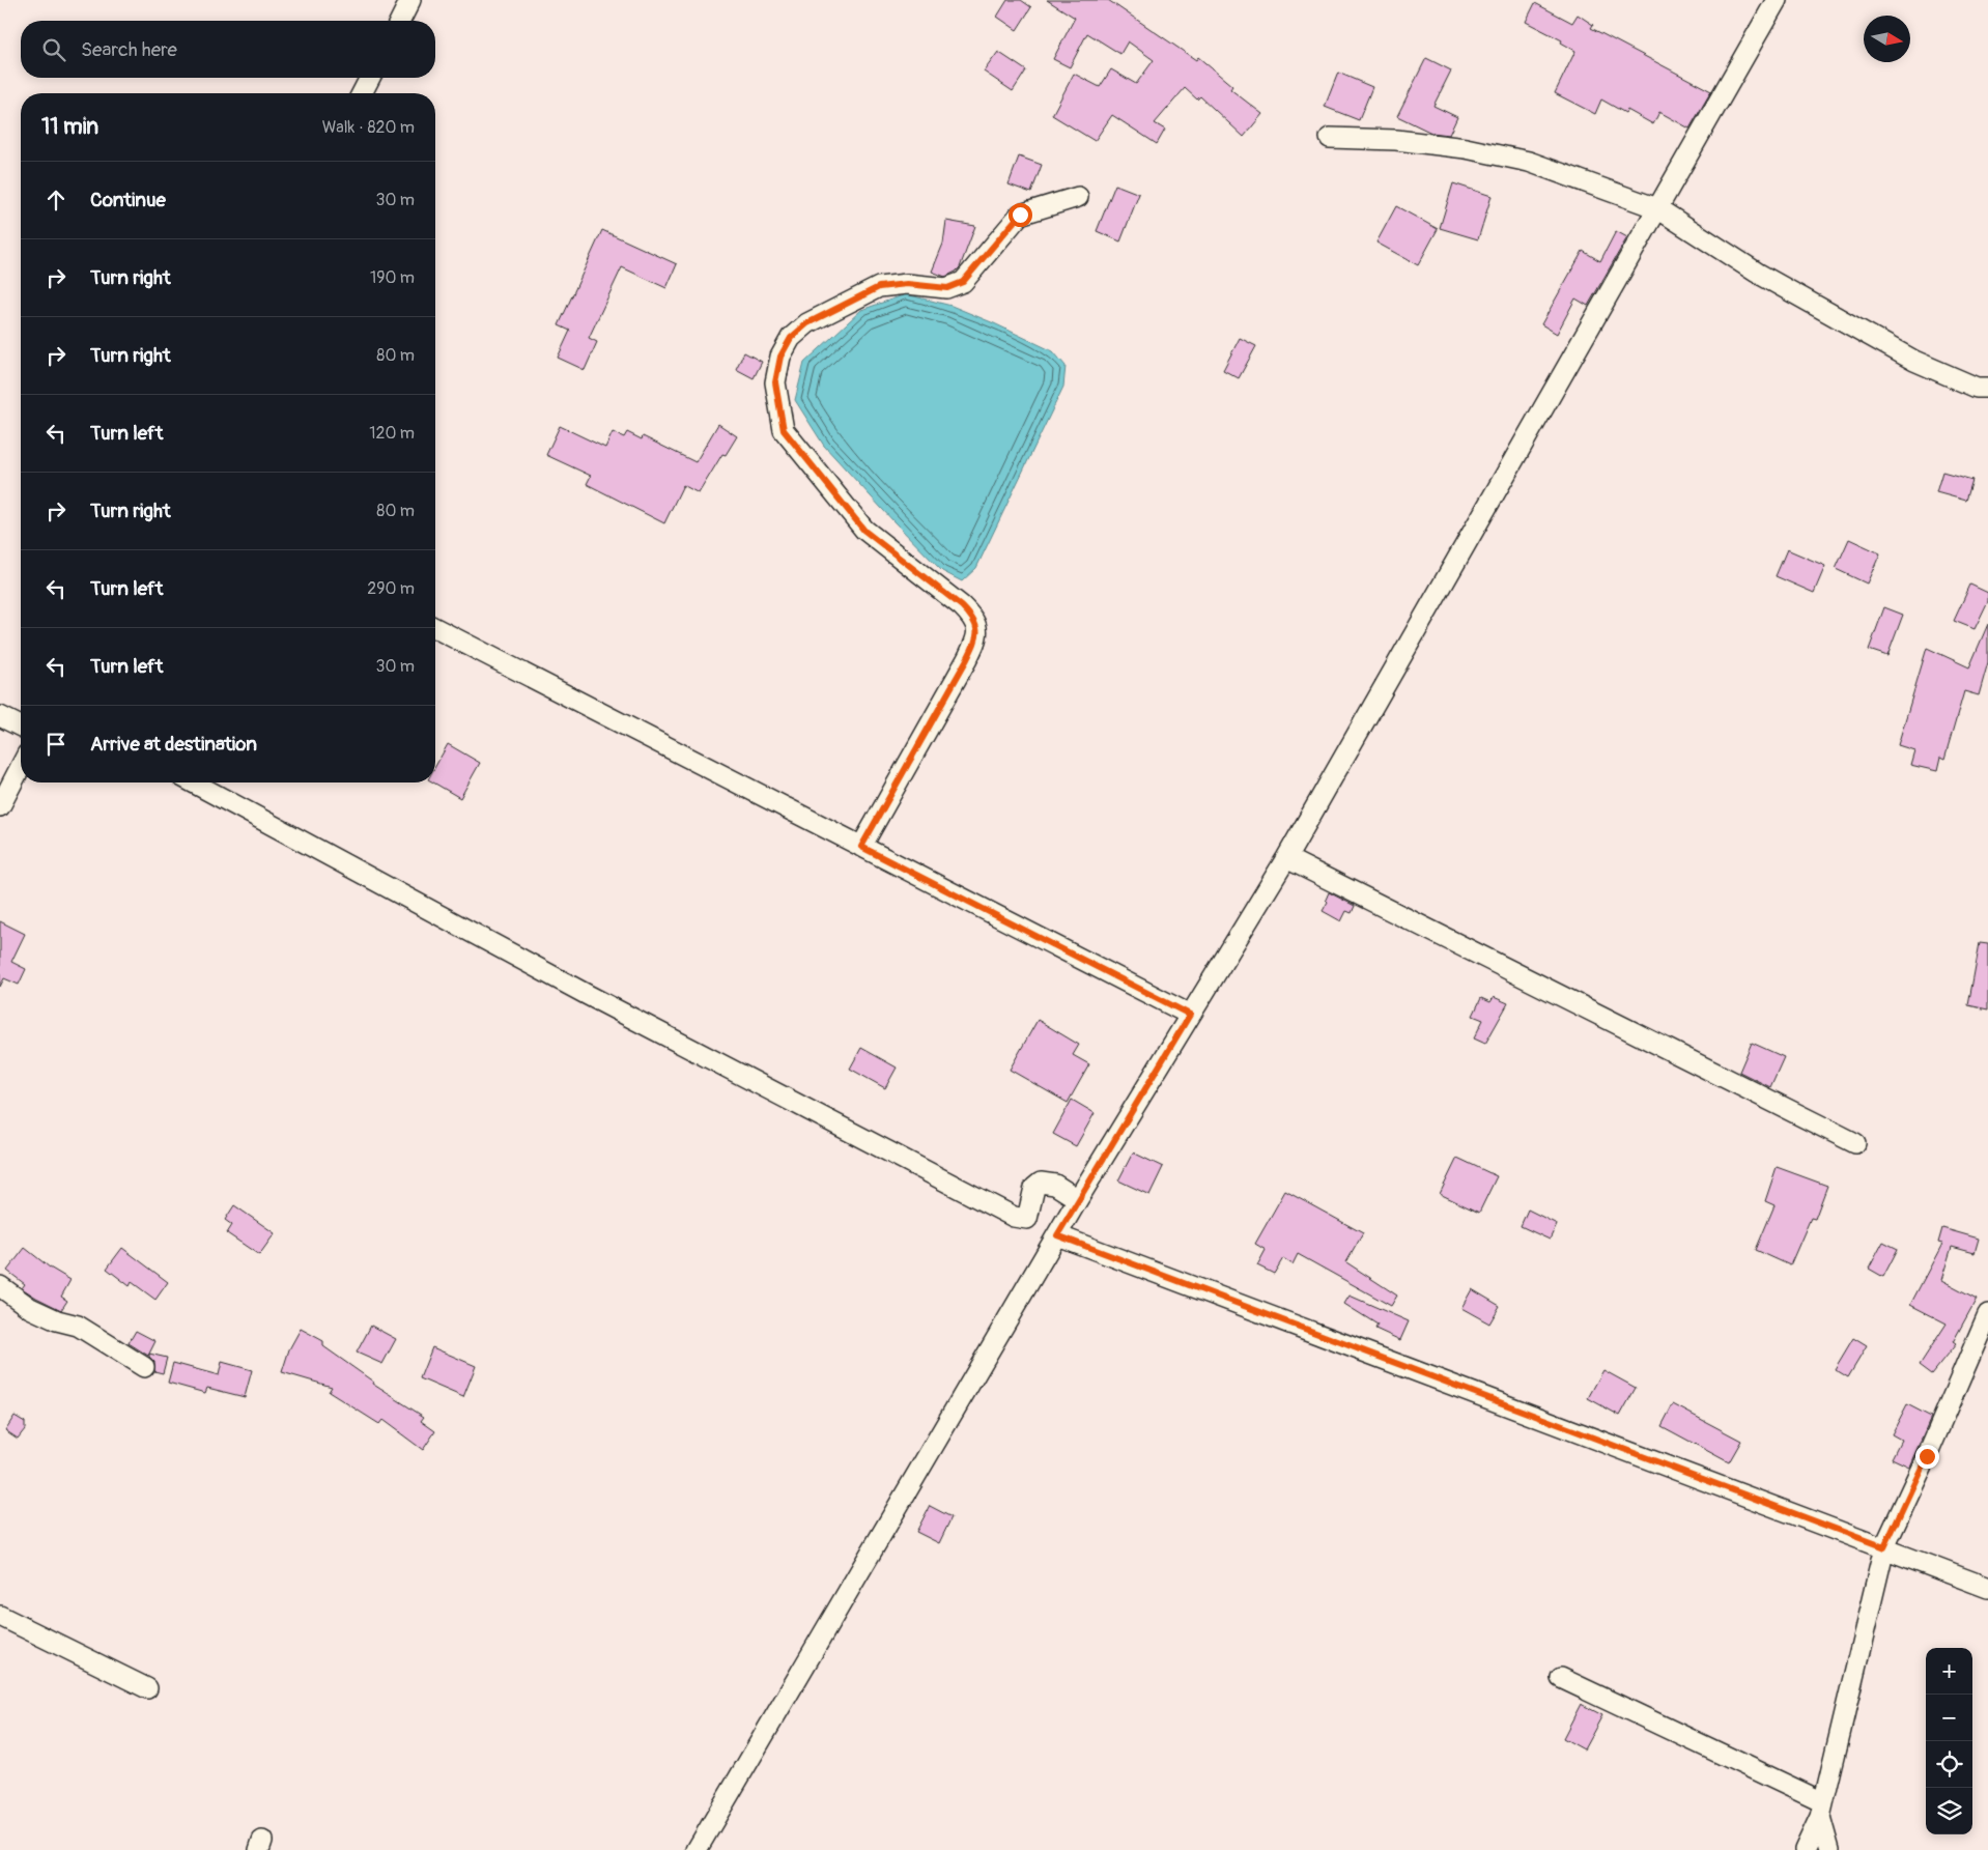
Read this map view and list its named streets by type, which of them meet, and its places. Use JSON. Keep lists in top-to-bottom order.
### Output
{
  "north": "right",
  "page": {
    "search": "Search here",
    "heading": ["11 min", "Walk · 820 m"],
    "list": [
      ["Continue", "30 m"],
      ["Turn right", "190 m"],
      ["Turn right", "80 m"],
      ["Turn left", "120 m"],
      ["Turn right", "80 m"],
      ["Turn left", "290 m"],
      ["Turn left", "30 m"],
      "Arrive at destination"
    ],
    "map_buttons": ["+", "−"]
  }
}
